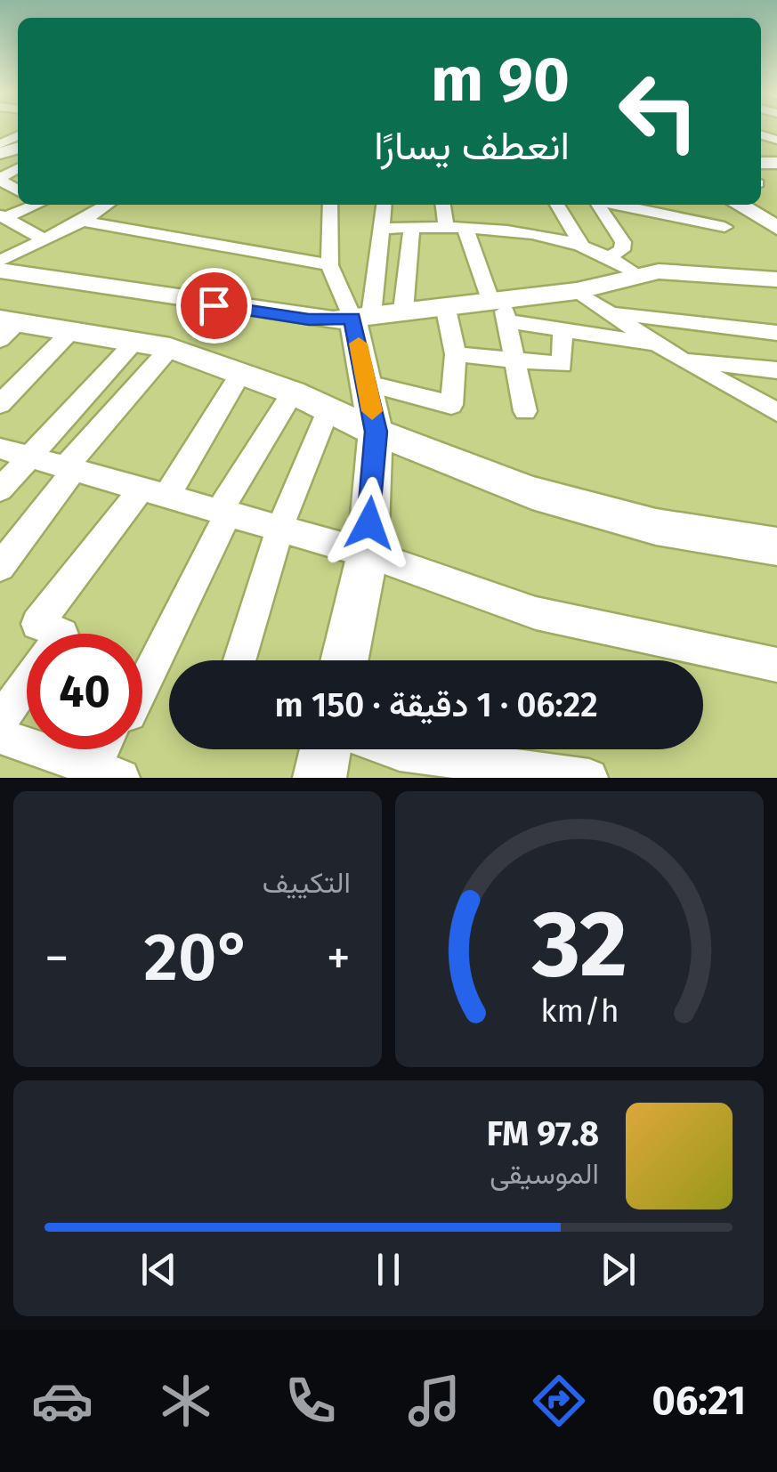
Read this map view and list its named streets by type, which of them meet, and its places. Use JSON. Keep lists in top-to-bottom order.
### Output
{
  "page": {
    "turn": ["90 m", "انعطف يسارًا"],
    "limit": "40",
    "trip": "06:22 · 1 دقيقة · 150 m",
    "tile": "التكييف",
    "heat": ["−", "20°", "+"],
    "song": ["97.8 FM", "الموسيقى"],
    "tabs": "06:21",
    "gauge": ["32", "km/h"]
  }
}
